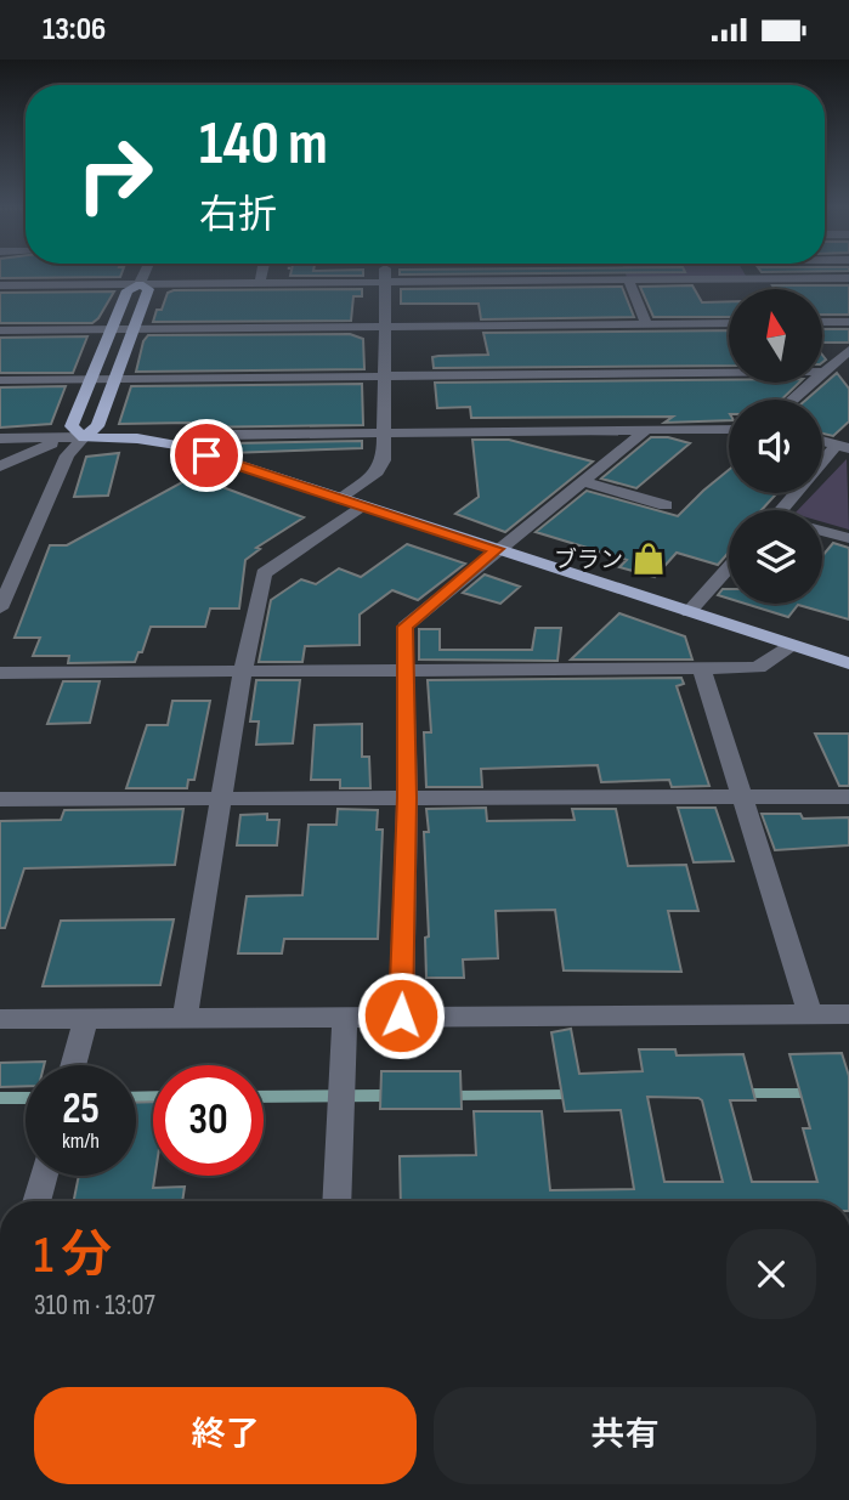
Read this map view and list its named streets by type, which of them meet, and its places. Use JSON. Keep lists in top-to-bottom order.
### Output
{
  "places": {
    "shop": ["ブラン"]
  },
  "north": "top",
  "page": {
    "status": "13:06",
    "turn": ["140 m", "右折"],
    "speed": "25 km/h",
    "limit": "30",
    "heading": ["1 分", "310 m · 13:07"],
    "buttons": ["終了", "共有"]
  }
}
